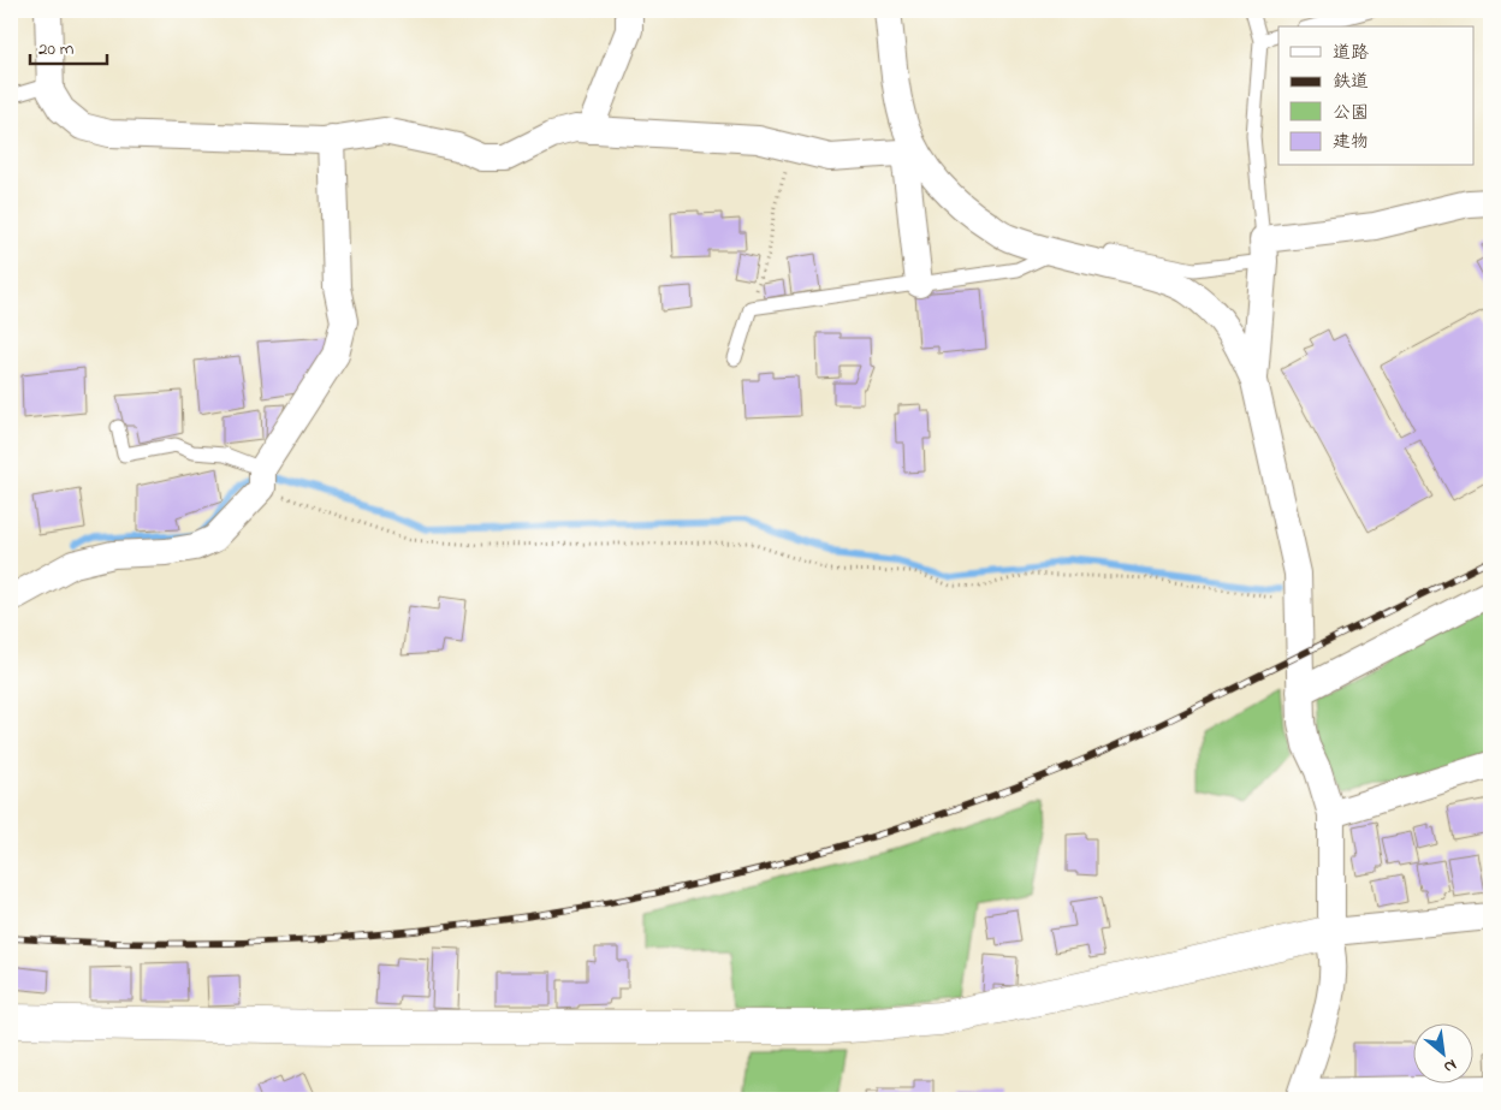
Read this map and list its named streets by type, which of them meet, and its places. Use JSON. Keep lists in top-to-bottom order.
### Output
{
  "legend": [
    "道路",
    "鉄道",
    "公園",
    "建物"
  ],
  "scale_bar": "20 m",
  "north": "bottom right"
}
